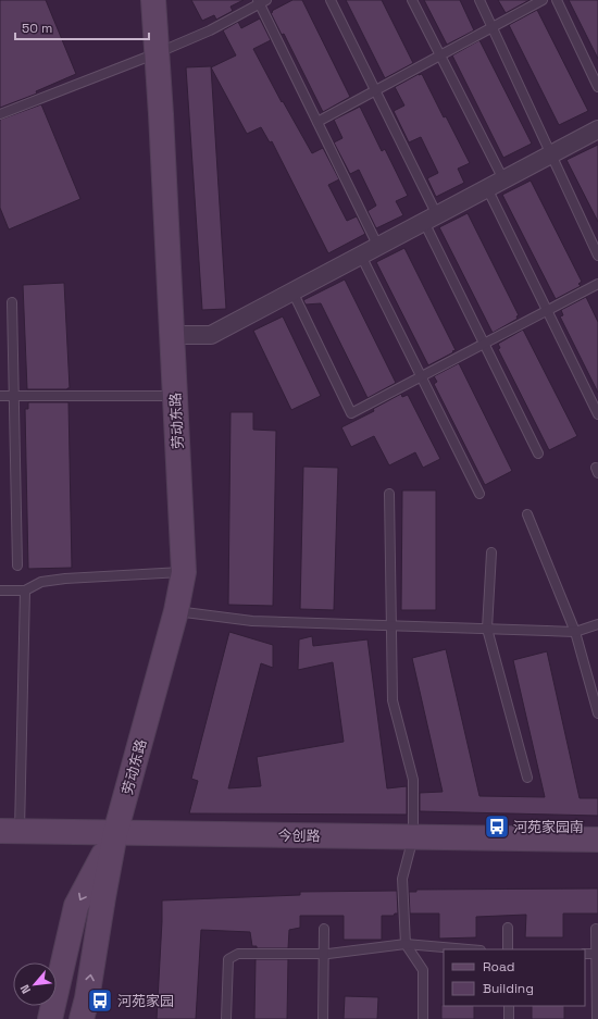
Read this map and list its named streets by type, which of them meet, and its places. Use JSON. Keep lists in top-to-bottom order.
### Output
{
  "streets": {
    "main road": ["劳动东路", "今创路"]
  },
  "crossings": [
    ["劳动东路", "今创路"]
  ],
  "places": {
    "bus stop": ["河苑家园南", "河苑家园"]
  },
  "legend": ["Road", "Building"],
  "scale_bar": "50 m",
  "north": "bottom left"
}
